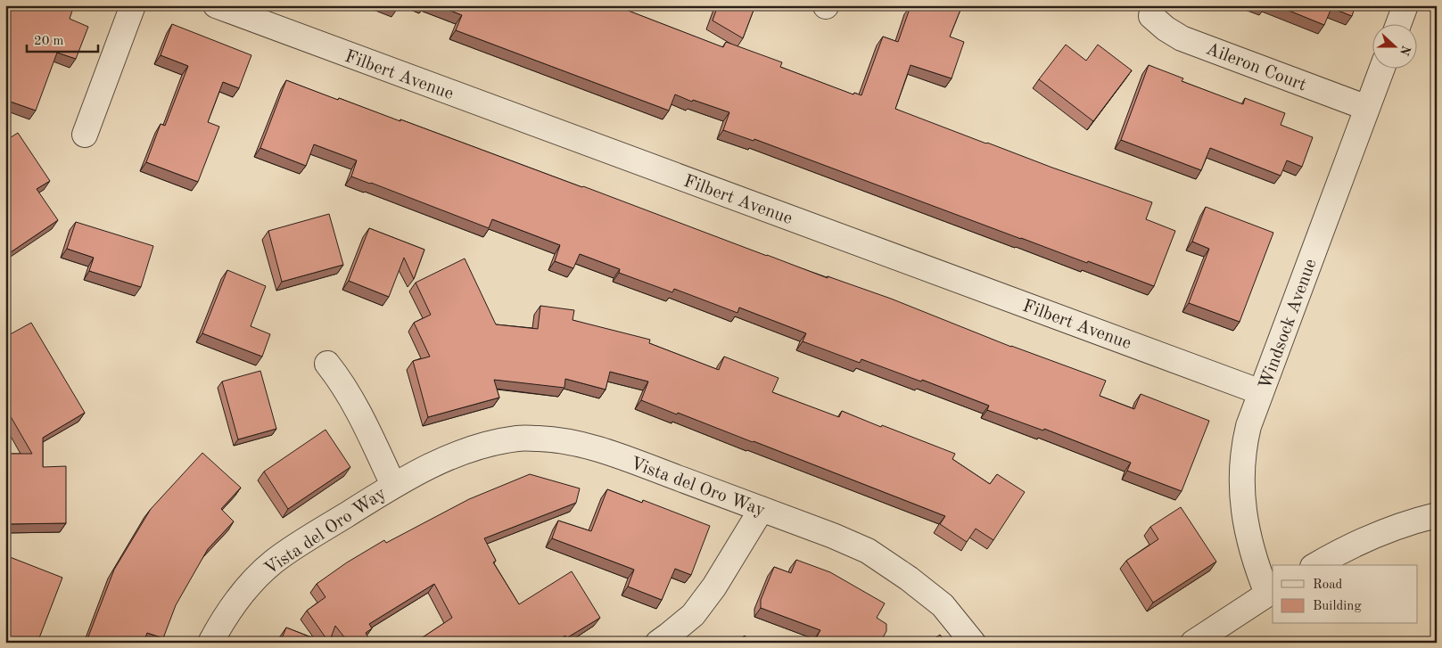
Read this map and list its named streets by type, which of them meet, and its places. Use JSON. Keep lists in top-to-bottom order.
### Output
{
  "streets": {
    "street": [
      "Aileron Court",
      "Filbert Avenue",
      "Windsock Avenue",
      "Vista del Oro Way"
    ]
  },
  "crossings": [
    ["Aileron Court", "Windsock Avenue"],
    ["Filbert Avenue", "Windsock Avenue"]
  ],
  "legend": ["Road", "Building"],
  "scale_bar": "20 m",
  "north": "right"
}
